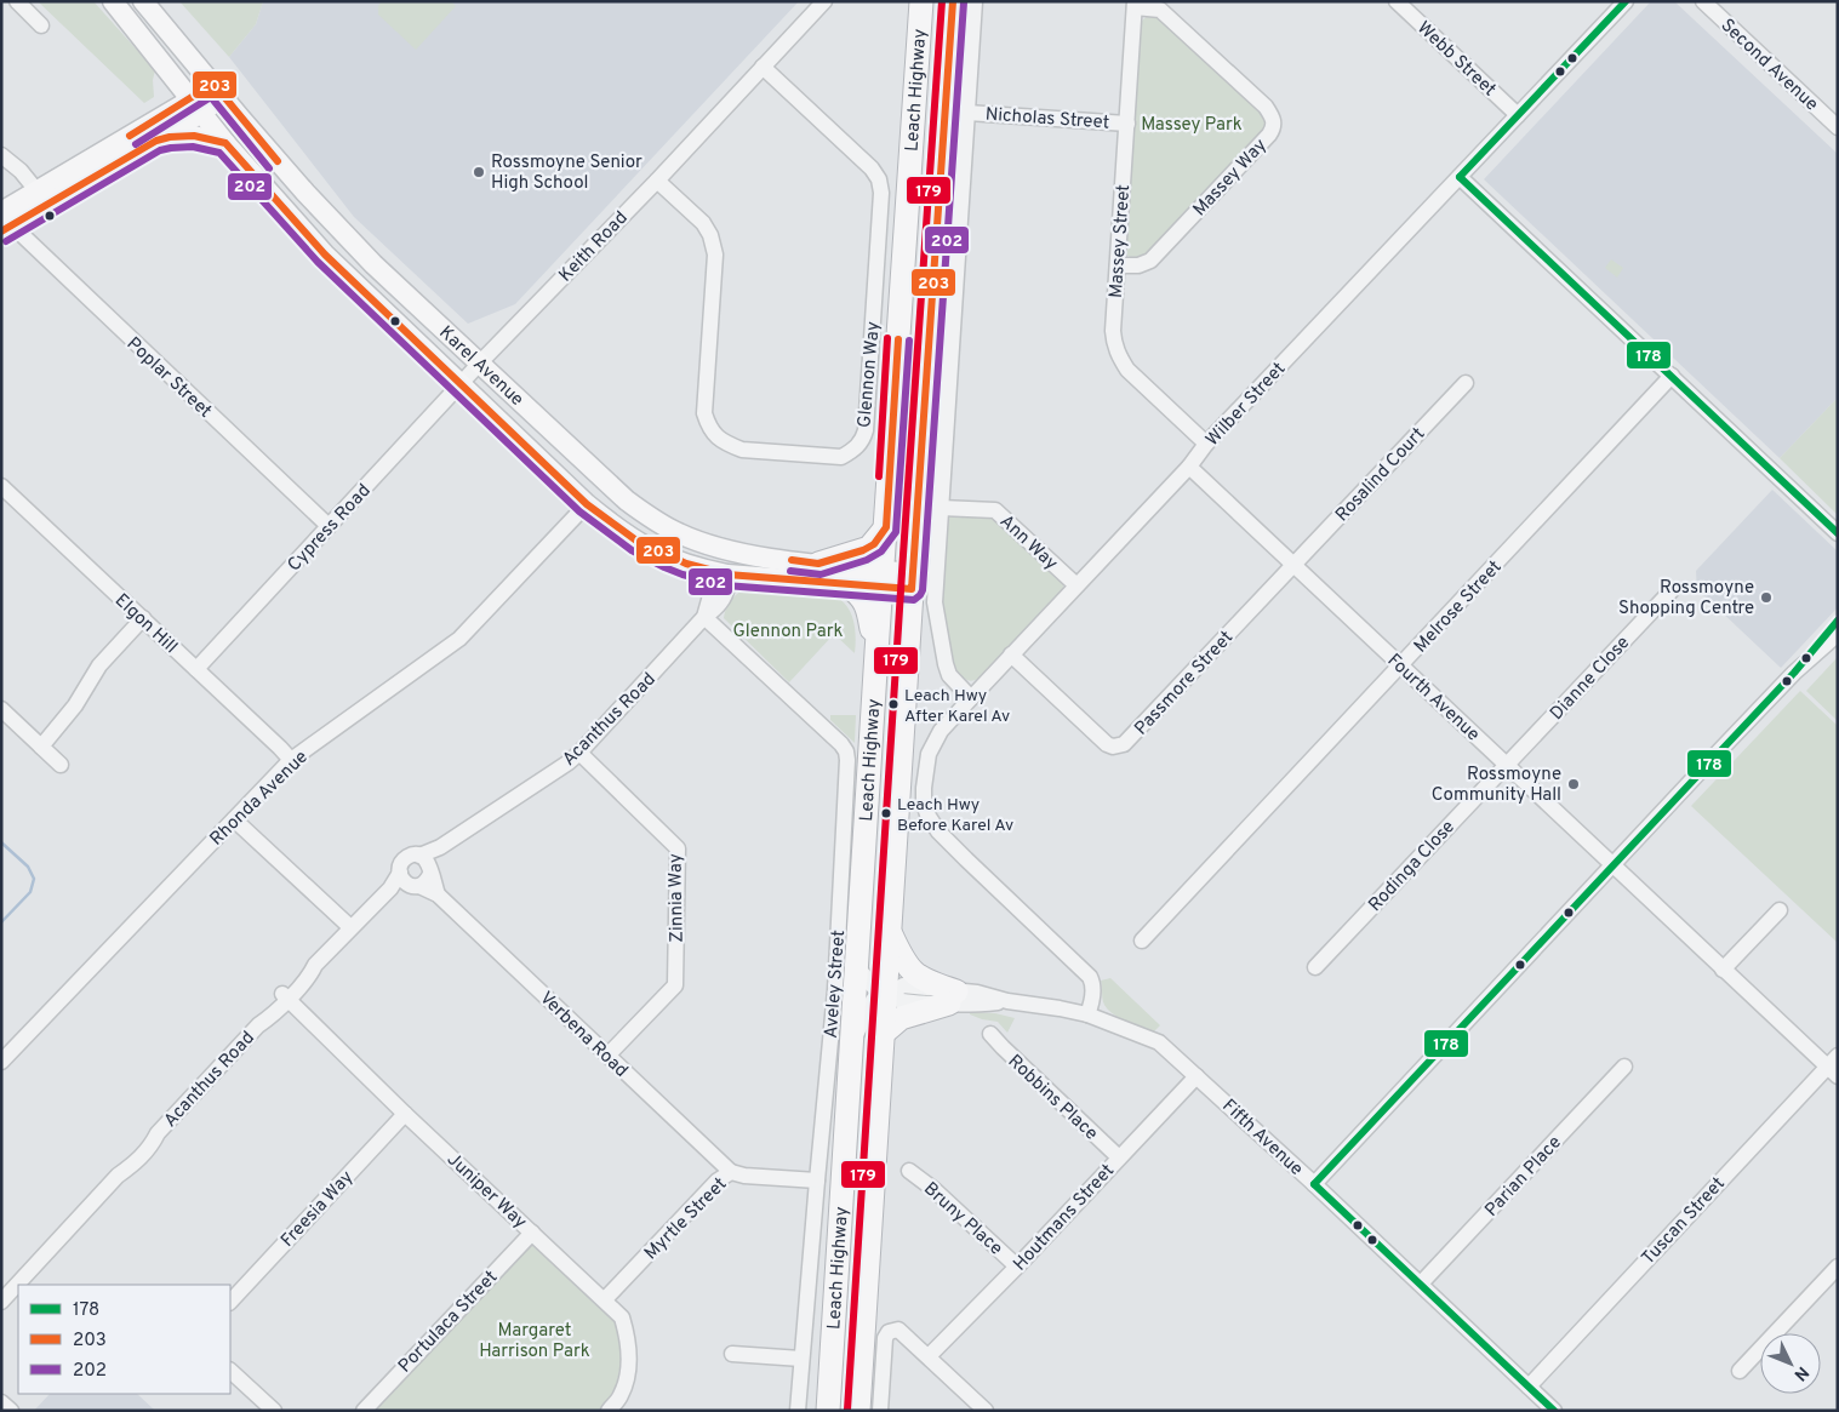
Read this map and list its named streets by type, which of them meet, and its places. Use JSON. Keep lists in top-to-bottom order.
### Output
{
  "streets": {
    "highway": ["Leach Highway"],
    "main road": ["Karel Avenue"],
    "street": [
      "Webb Street",
      "Second Avenue",
      "Nicholas Street",
      "Massey Way",
      "Massey Street",
      "Keith Road",
      "Glennon Way",
      "Poplar Street",
      "Wilber Street",
      "Rosalind Court",
      "Cypress Road",
      "Ann Way",
      "Melrose Street",
      "Elgon Hill",
      "Dianne Close",
      "Passmore Street",
      "Fourth Avenue",
      "Acanthus Road",
      "Rhonda Avenue",
      "Rodinga Close",
      "Zinnia Way",
      "Aveley Street",
      "Verbena Road",
      "Robbins Place",
      "Fifth Avenue",
      "Parian Place",
      "Juniper Way",
      "Freesia Way",
      "Houtmans Street",
      "Myrtle Street",
      "Bruny Place",
      "Tuscan Street",
      "Portulaca Street"
    ]
  },
  "crossings": [
    ["Webb Street", "Wilber Street"],
    ["Leach Highway", "Karel Avenue"],
    ["Leach Highway", "Fifth Avenue"],
    ["Nicholas Street", "Massey Street"],
    ["Massey Way", "Massey Street"],
    ["Massey Street", "Wilber Street"],
    ["Keith Road", "Karel Avenue"],
    ["Keith Road", "Glennon Way"],
    ["Keith Road", "Cypress Road"],
    ["Karel Avenue", "Cypress Road"],
    ["Karel Avenue", "Acanthus Road"],
    ["Karel Avenue", "Rhonda Avenue"],
    ["Poplar Street", "Cypress Road"],
    ["Wilber Street", "Ann Way"],
    ["Wilber Street", "Passmore Street"],
    ["Wilber Street", "Fourth Avenue"],
    ["Wilber Street", "Fifth Avenue"],
    ["Rosalind Court", "Passmore Street"],
    ["Rosalind Court", "Fourth Avenue"],
    ["Cypress Road", "Elgon Hill"],
    ["Melrose Street", "Fourth Avenue"],
    ["Elgon Hill", "Rhonda Avenue"],
    ["Dianne Close", "Fourth Avenue"],
    ["Dianne Close", "Rodinga Close"],
    ["Passmore Street", "Fourth Avenue"],
    ["Fourth Avenue", "Rodinga Close"],
    ["Fourth Avenue", "Tuscan Street"],
    ["Acanthus Road", "Zinnia Way"],
    ["Acanthus Road", "Aveley Street"],
    ["Acanthus Road", "Verbena Road"],
    ["Acanthus Road", "Juniper Way"],
    ["Zinnia Way", "Verbena Road"],
    ["Aveley Street", "Myrtle Street"],
    ["Verbena Road", "Myrtle Street"],
    ["Robbins Place", "Houtmans Street"],
    ["Fifth Avenue", "Parian Place"],
    ["Fifth Avenue", "Houtmans Street"],
    ["Fifth Avenue", "Tuscan Street"],
    ["Juniper Way", "Freesia Way"],
    ["Juniper Way", "Myrtle Street"],
    ["Juniper Way", "Portulaca Street"],
    ["Houtmans Street", "Bruny Place"]
  ],
  "parks": ["Massey Park", "Glennon Park", "Margaret Harrison Park"],
  "places": [
    "Rossmoyne Senior High School",
    "Rossmoyne Shopping Centre",
    "Leach Hwy After Karel Av",
    "Rossmoyne Community Hall",
    "Leach Hwy Before Karel Av"
  ],
  "lines": [
    "transit line 178",
    "transit line 203",
    "transit line 179",
    "transit line 202"
  ],
  "legend": ["178", "203", "202"],
  "north": "bottom right"
}
